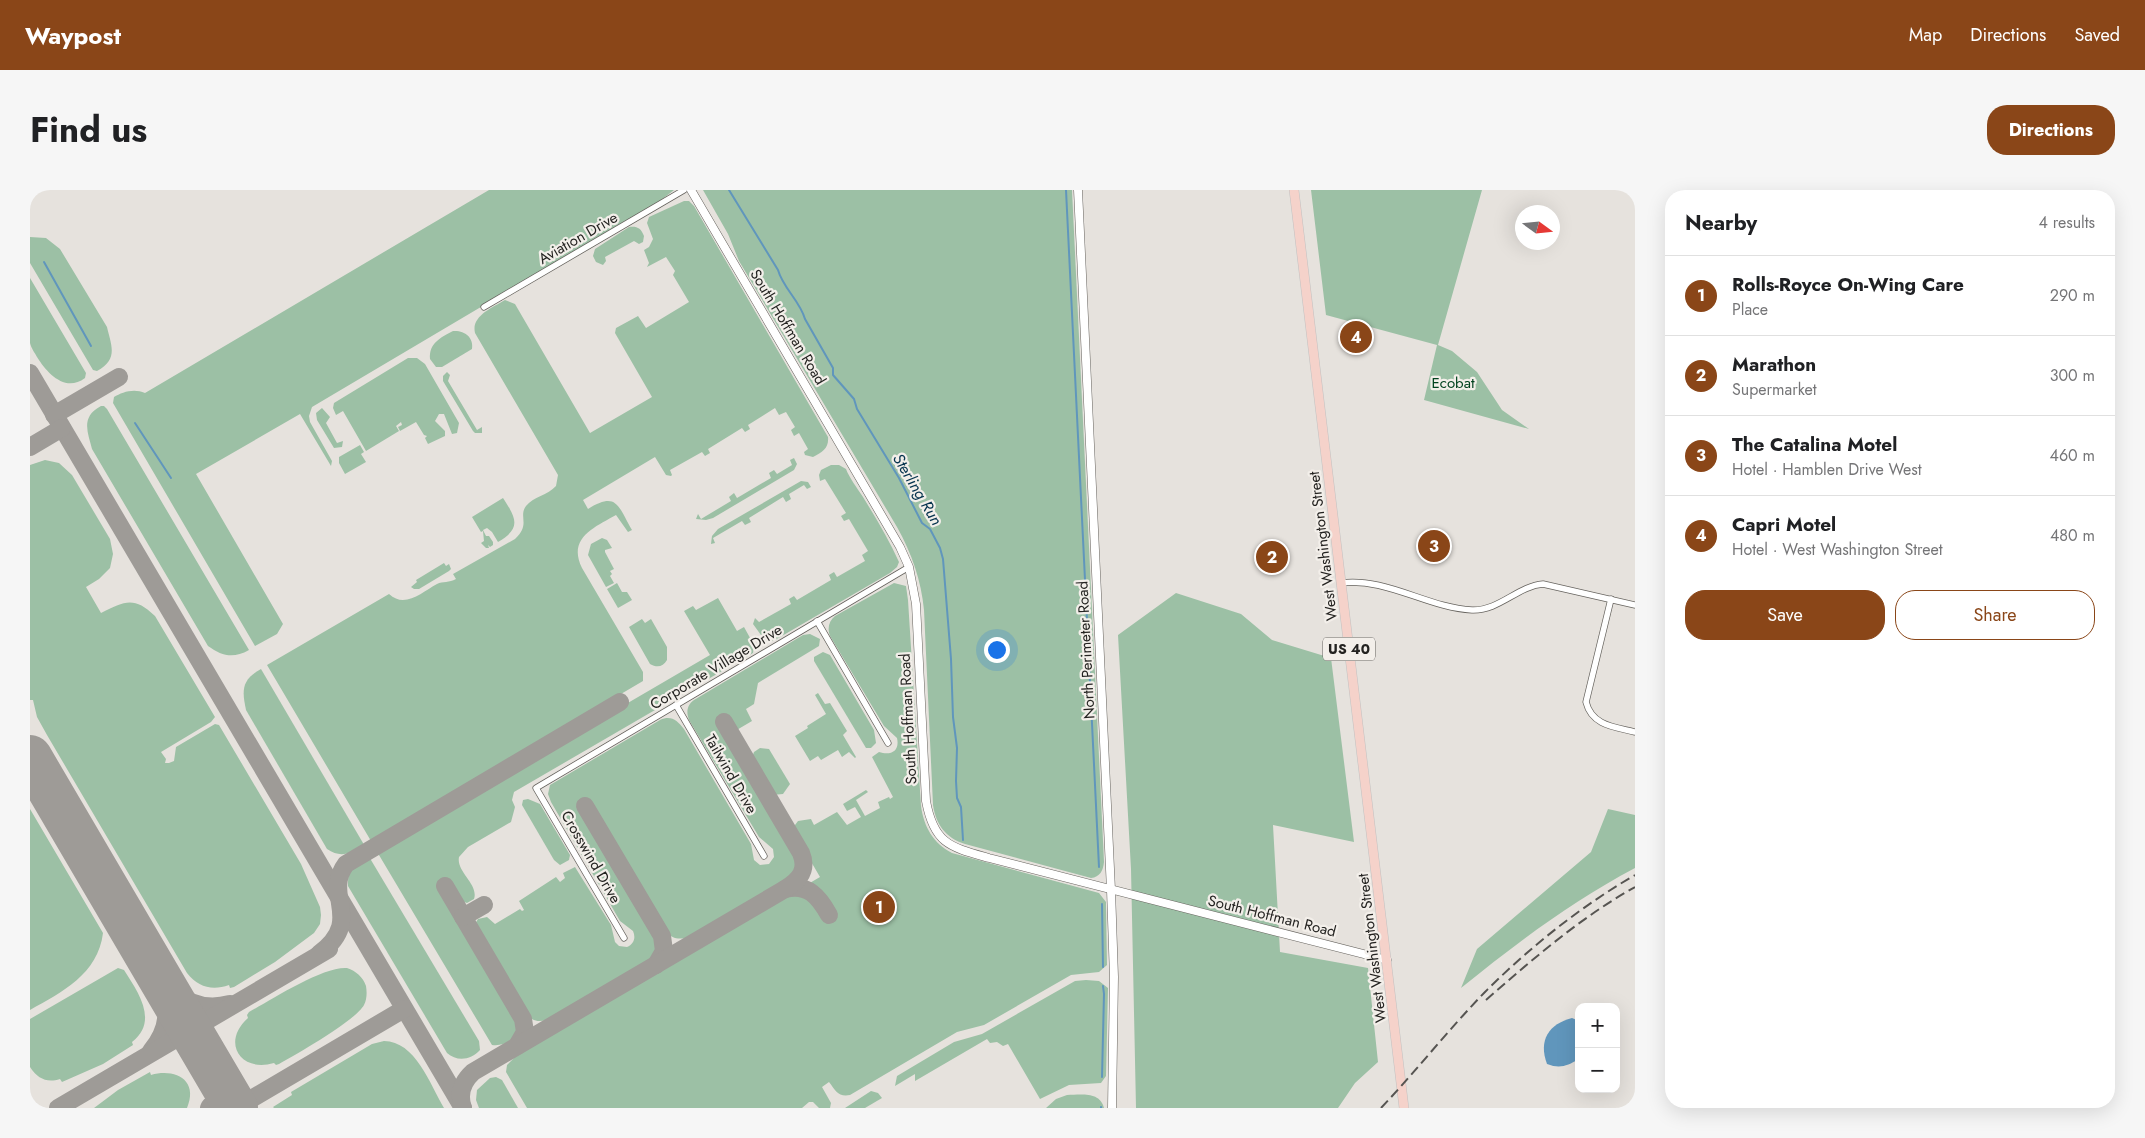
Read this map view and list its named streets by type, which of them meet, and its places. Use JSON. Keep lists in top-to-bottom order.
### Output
{
  "streets": {
    "main road": ["West Washington Street", "US 40"],
    "street": [
      "Aviation Drive",
      "South Hoffman Road",
      "North Perimeter Road",
      "Corporate Village Drive",
      "Tailwind Drive",
      "Crosswind Drive"
    ]
  },
  "crossings": [
    ["South Hoffman Road", "West Washington Street"],
    ["South Hoffman Road", "North Perimeter Road"],
    ["South Hoffman Road", "Corporate Village Drive"],
    ["Corporate Village Drive", "Tailwind Drive"],
    ["Corporate Village Drive", "Crosswind Drive"]
  ],
  "water": ["Sterling Run"],
  "parks": ["Ecobat"],
  "north": "right",
  "page": {
    "header": "Waypost",
    "nav": ["Map", "Directions", "Saved"],
    "title": "Find us",
    "buttons": [
      "Directions",
      ["Save", "Share"]
    ],
    "heading": ["Nearby", "4 results"],
    "list": [
      {
        "mark": "1",
        "name": "Rolls-Royce On-Wing Care",
        "note": "Place",
        "value": "290 m"
      },
      {
        "mark": "2",
        "name": "Marathon",
        "note": "Supermarket",
        "value": "300 m"
      },
      {
        "mark": "3",
        "name": "The Catalina Motel",
        "note": "Hotel · Hamblen Drive West",
        "value": "460 m"
      },
      {
        "mark": "4",
        "name": "Capri Motel",
        "note": "Hotel · West Washington Street",
        "value": "480 m"
      }
    ],
    "pins": [
      "4",
      "3",
      "2",
      "1"
    ],
    "map_buttons": ["+", "−"]
  }
}
